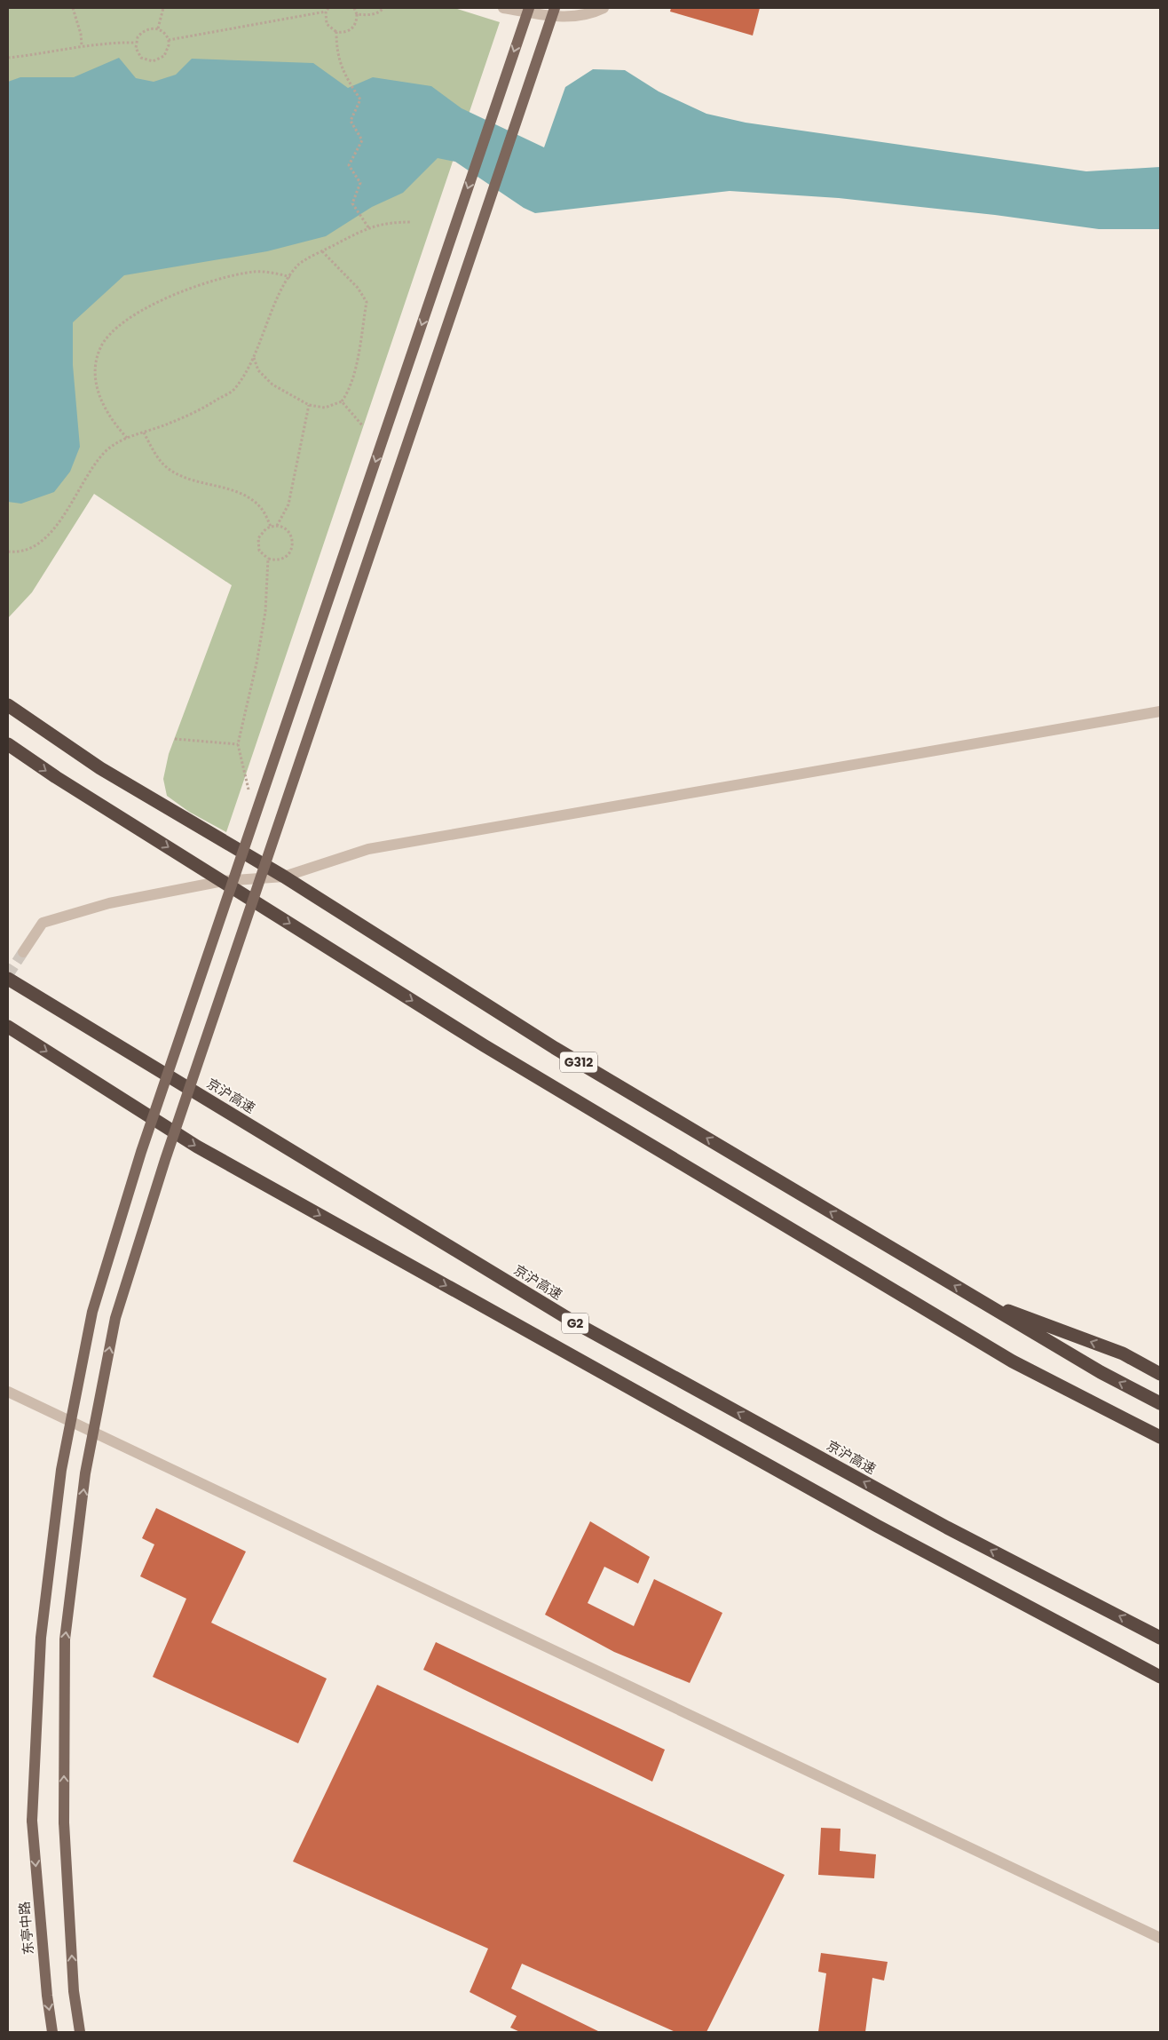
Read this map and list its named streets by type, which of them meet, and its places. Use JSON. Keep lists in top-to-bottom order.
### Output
{
  "streets": {
    "highway": ["G312", "京沪高速", "G2"],
    "main road": ["东亭中路"]
  }
}
